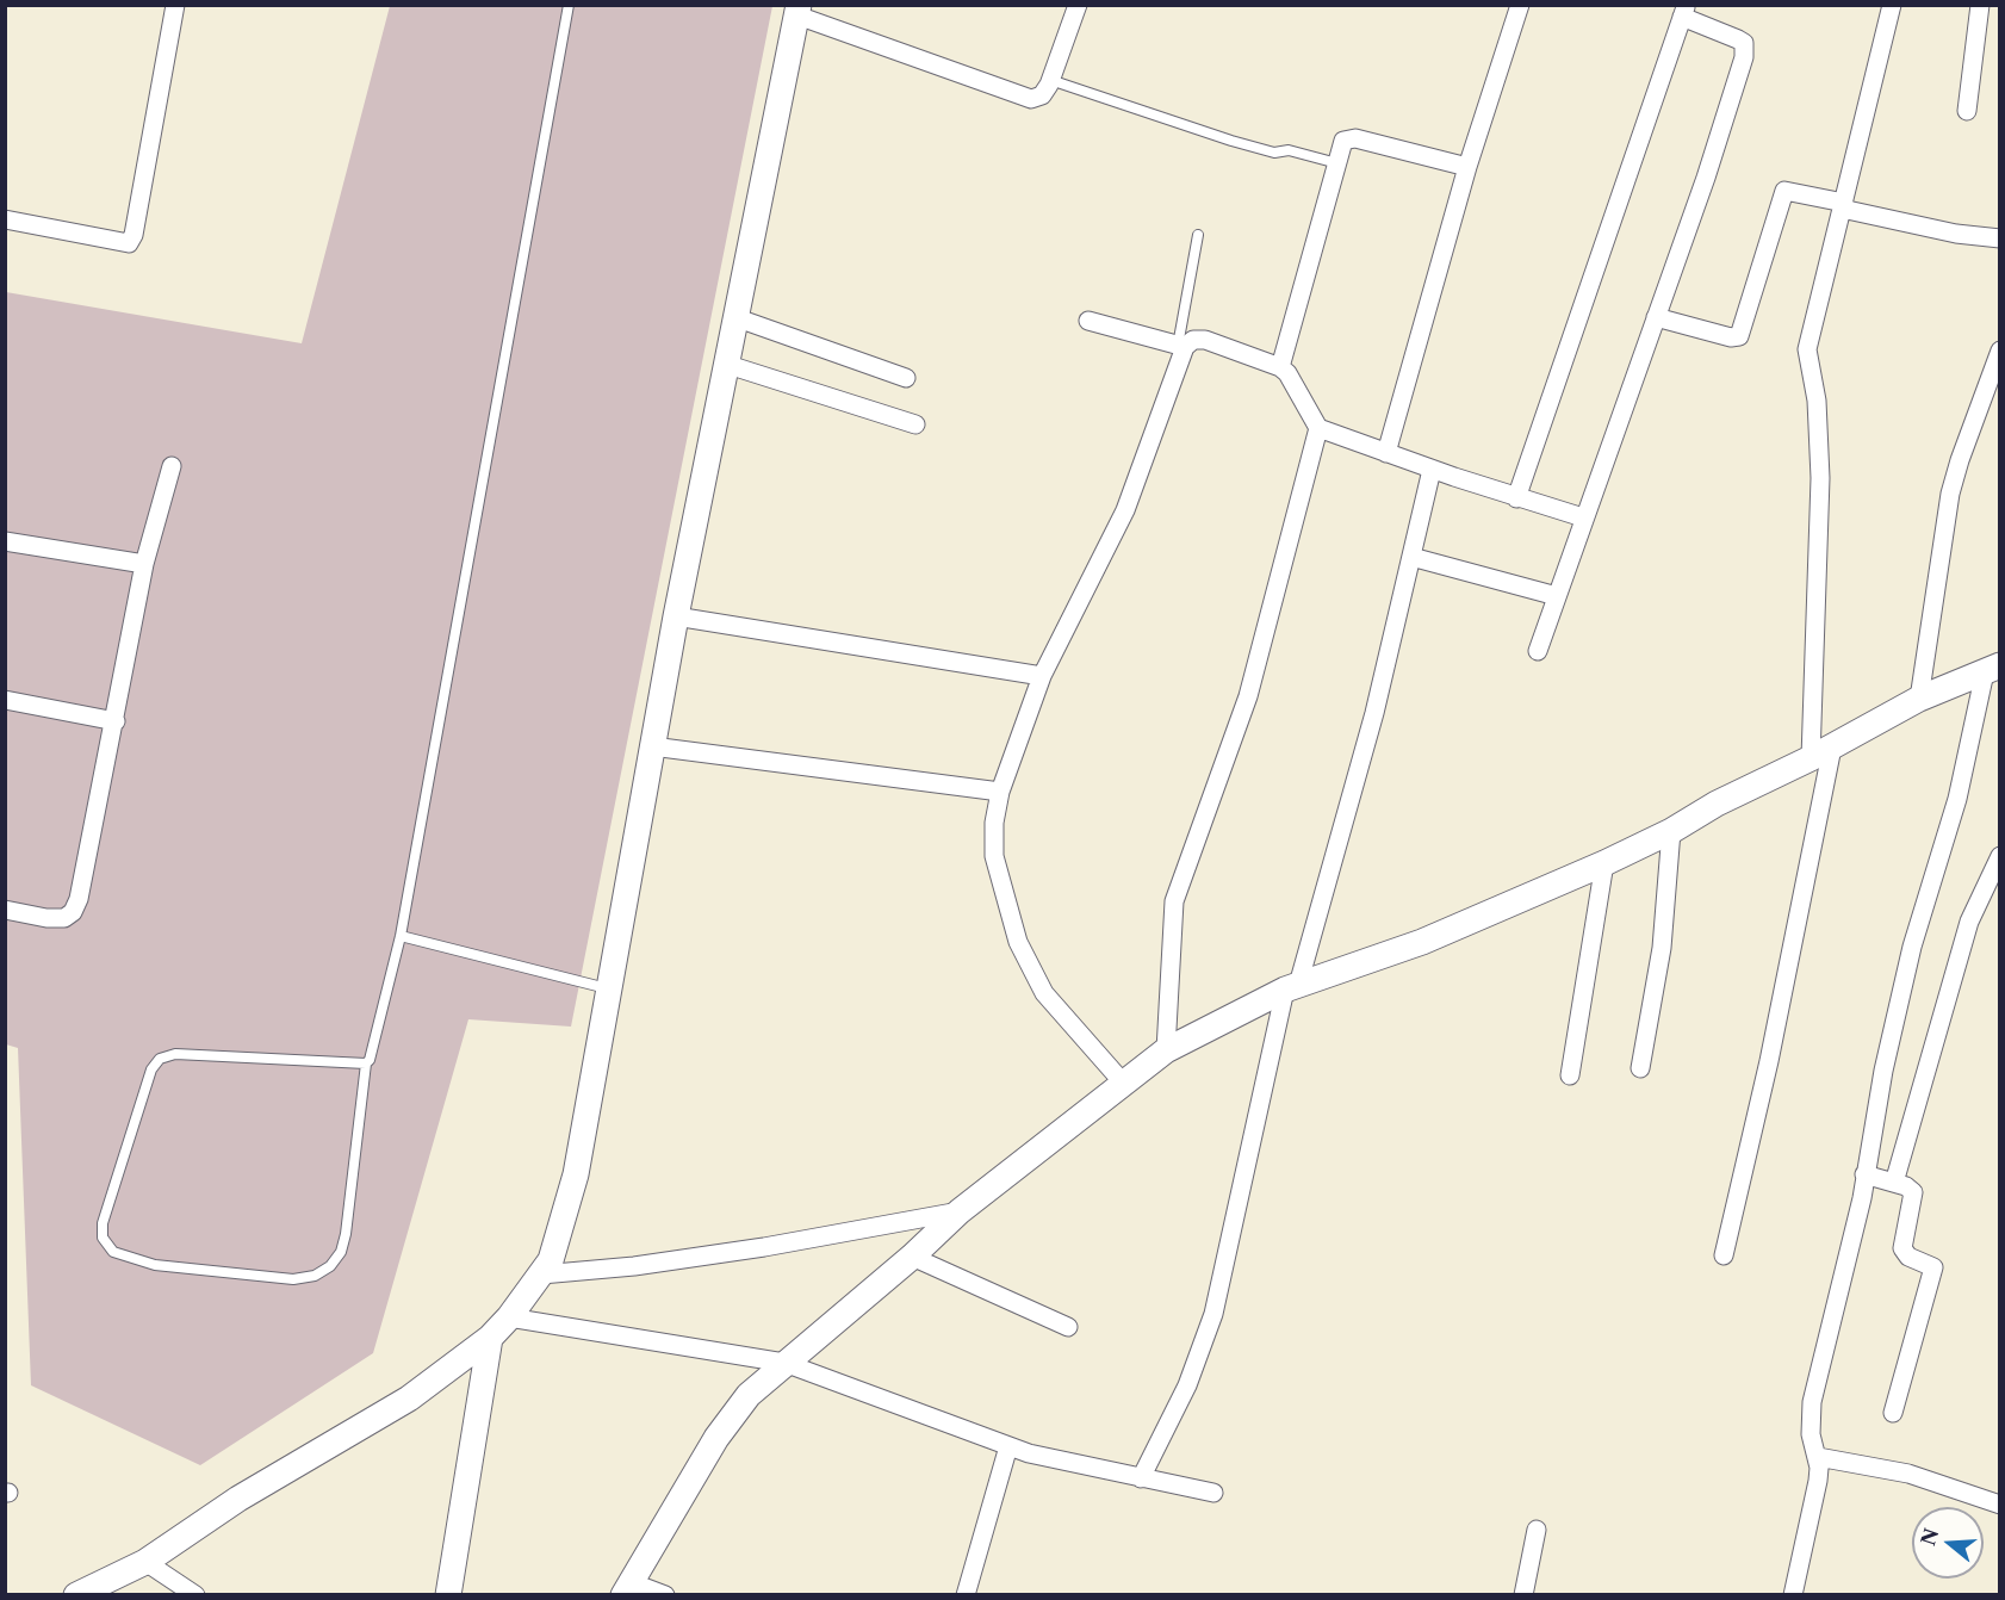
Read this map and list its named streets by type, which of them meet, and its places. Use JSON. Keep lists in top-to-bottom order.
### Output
{
  "north": "left"
}
